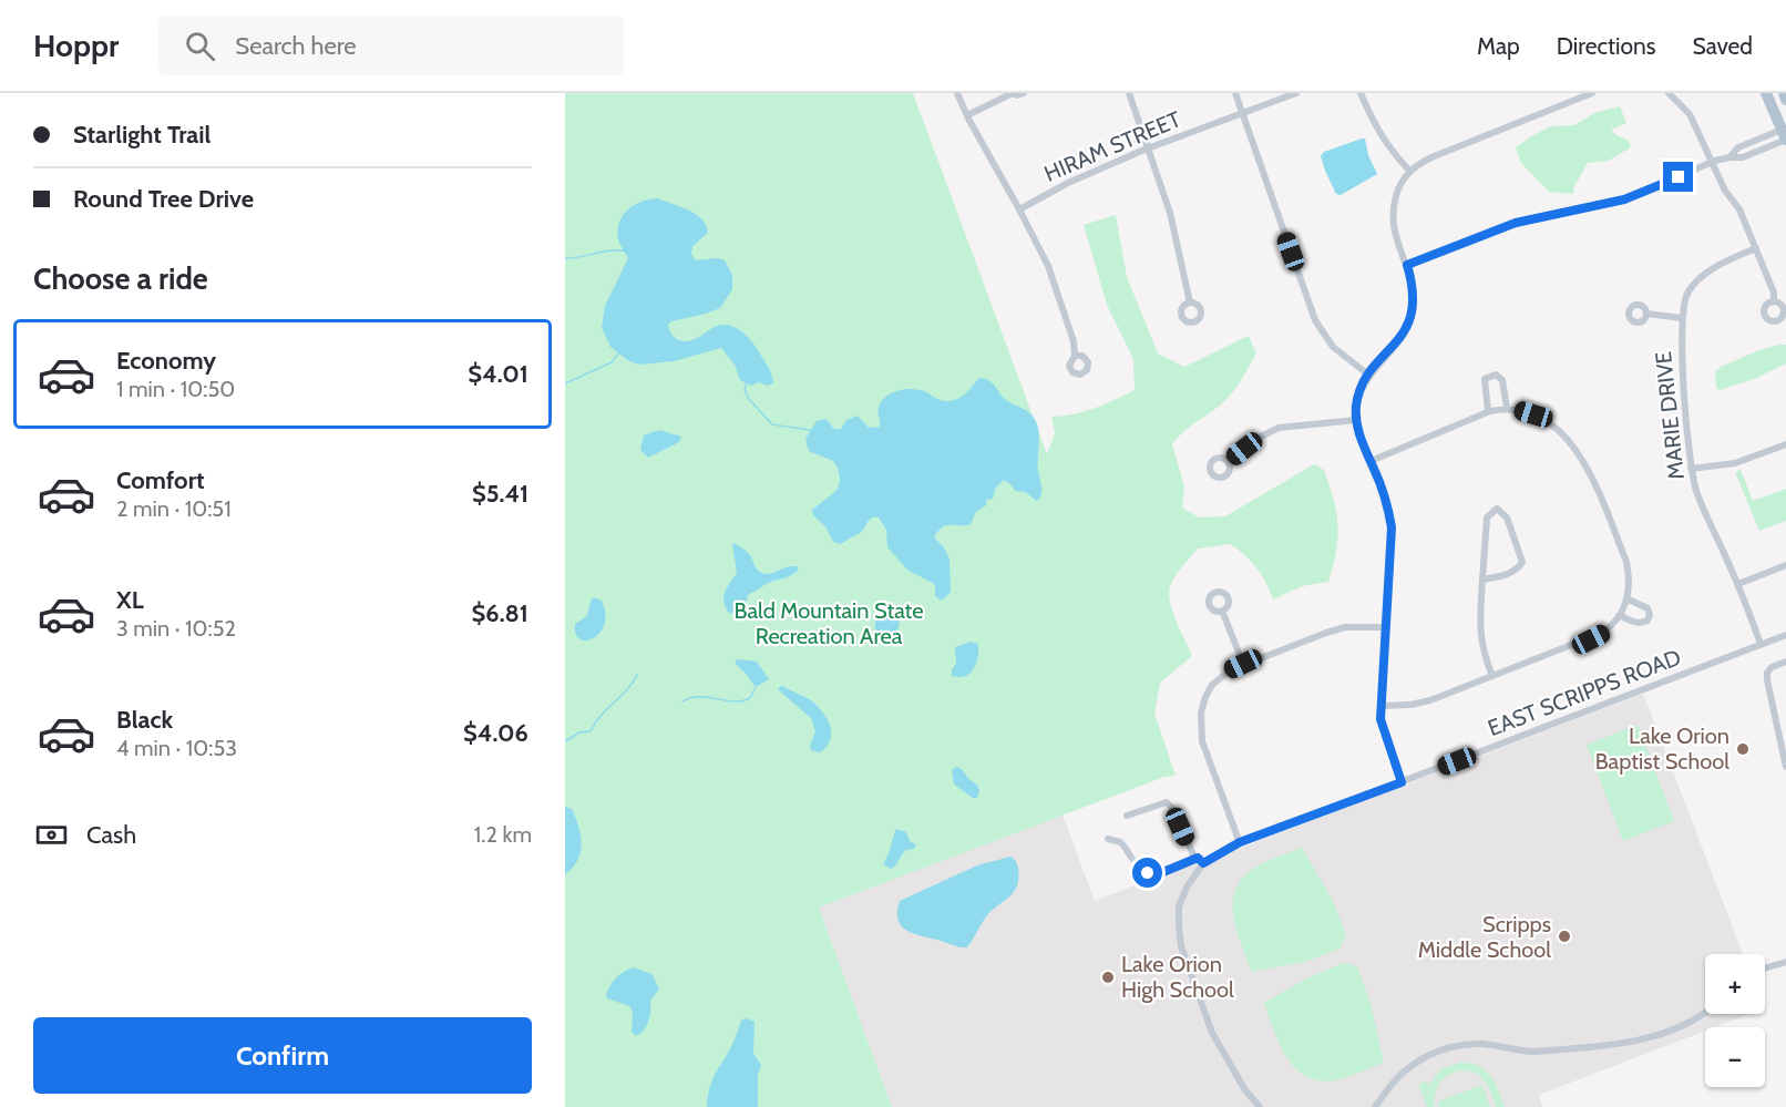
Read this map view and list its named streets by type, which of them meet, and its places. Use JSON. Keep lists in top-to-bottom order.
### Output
{
  "streets": {
    "street": ["HIRAM STREET", "MARIE DRIVE", "EAST SCRIPPS ROAD"]
  },
  "crossings": [
    ["MARIE DRIVE", "EAST SCRIPPS ROAD"]
  ],
  "parks": ["Bald Mountain State Recreation Area"],
  "places": ["Lake Orion Baptist School", "Scripps Middle School", "Lake Orion High School"],
  "page": {
    "header": "Hoppr",
    "search": "Search here",
    "nav": ["Map", "Directions", "Saved"],
    "banner": ["Starlight Trail", "Round Tree Drive"],
    "heading": "Choose a ride",
    "list": [
      {
        "name": "Economy",
        "note": "1 min · 10:50",
        "value": "$4.01"
      },
      {
        "name": "Comfort",
        "note": "2 min · 10:51",
        "value": "$5.41"
      },
      {
        "name": "XL",
        "note": "3 min · 10:52",
        "value": "$6.81"
      },
      {
        "name": "Black",
        "note": "4 min · 10:53",
        "value": "$4.06"
      }
    ],
    "pay": ["Cash", "1.2 km"],
    "map_buttons": ["+", "−"],
    "buttons": "Confirm"
  }
}
